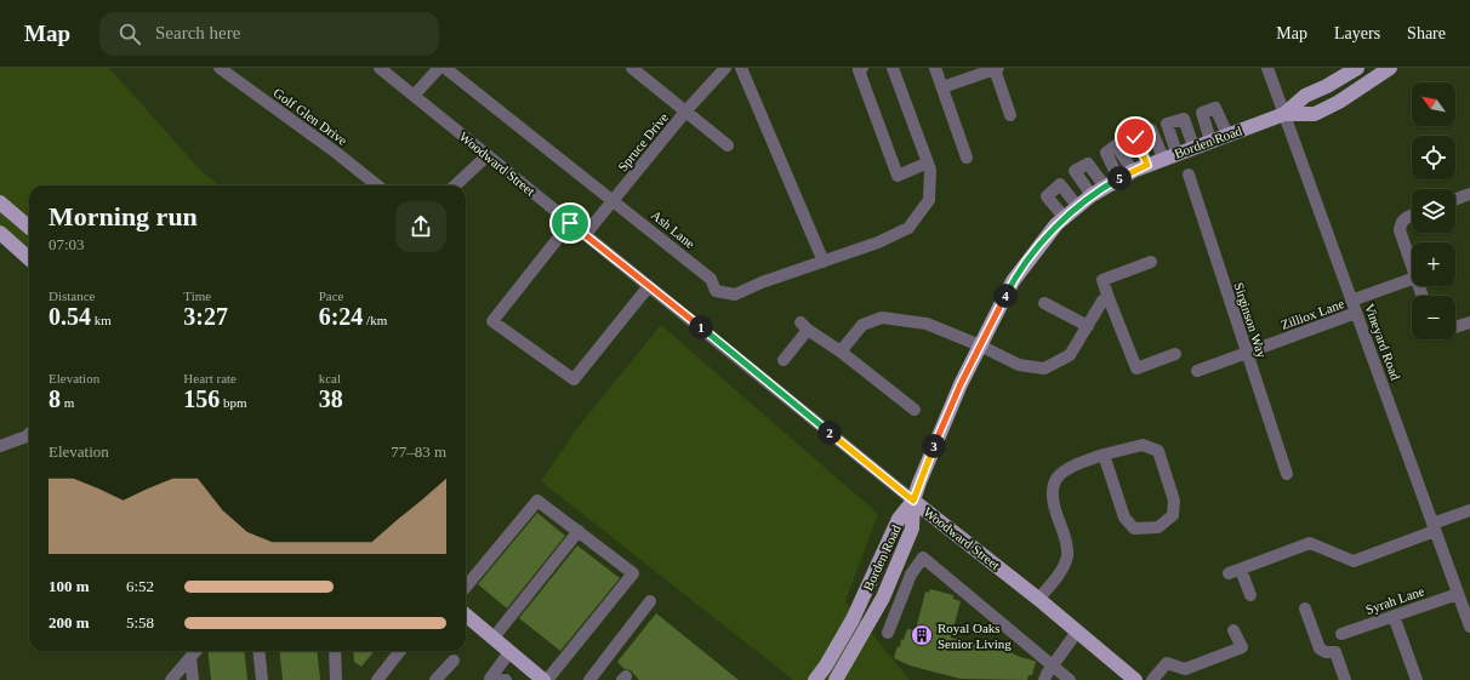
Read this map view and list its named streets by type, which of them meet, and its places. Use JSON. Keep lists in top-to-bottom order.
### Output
{
  "streets": {
    "main road": ["Borden Road", "Woodward Street"],
    "street": [
      "Golf Glen Drive",
      "Spruce Drive",
      "Ash Lane",
      "Zilliox Lane",
      "Sirginson Way",
      "Vineyard Road",
      "Syrah Lane"
    ]
  },
  "crossings": [
    ["Spruce Drive", "Woodward Street"],
    ["Spruce Drive", "Ash Lane"],
    ["Borden Road", "Woodward Street"],
    ["Borden Road", "Vineyard Road"],
    ["Zilliox Lane", "Sirginson Way"],
    ["Zilliox Lane", "Vineyard Road"],
    ["Vineyard Road", "Syrah Lane"]
  ],
  "places": {
    "building": ["Royal Oaks Senior Living"]
  },
  "north": "top left",
  "page": {
    "header": "Map",
    "search": "Search here",
    "nav": ["Map", "Layers", "Share"],
    "map_buttons": ["+", "−"],
    "pins": [
      "5",
      "4",
      "1",
      "2",
      "3"
    ],
    "heading": ["Morning run", "07:03"],
    "stats": [
      ["Distance", "0.54 km"],
      ["Time", "3:27"],
      ["Pace", "6:24 /km"],
      ["Elevation", "8 m"],
      ["Heart rate", "156 bpm"],
      ["kcal", "38"]
    ],
    "chart": ["Elevation", "77–83 m"],
    "list": [
      {
        "name": "100 m",
        "note": "6:52"
      },
      {
        "name": "200 m",
        "note": "5:58"
      }
    ]
  }
}
